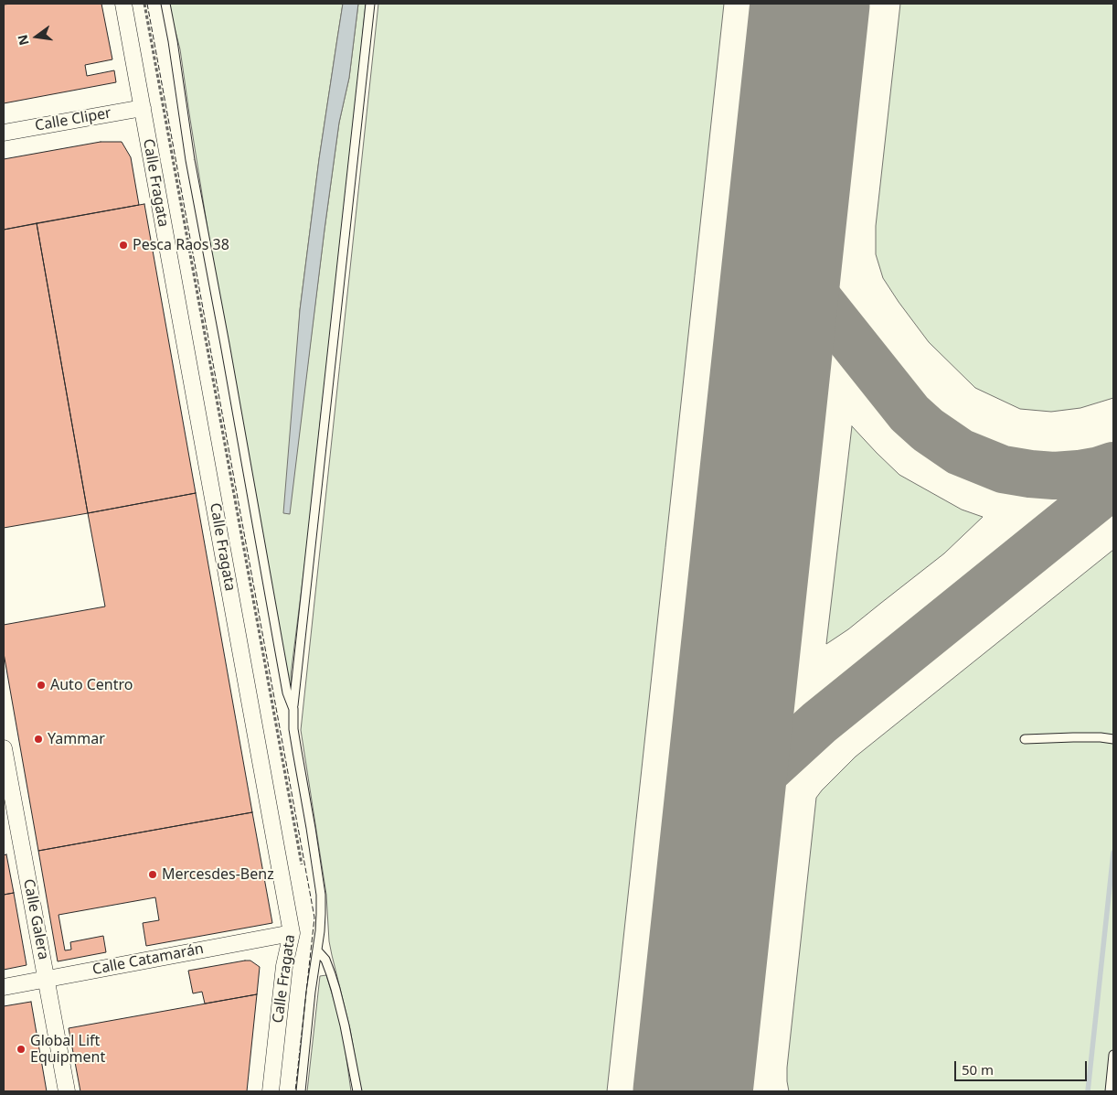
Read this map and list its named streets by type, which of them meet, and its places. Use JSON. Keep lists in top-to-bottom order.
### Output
{
  "streets": {
    "street": [
      "Calle Cliper",
      "Calle Fragata",
      "Calle Galera",
      "Calle Catamarán"
    ]
  },
  "crossings": [
    ["Calle Cliper", "Calle Fragata"],
    ["Calle Fragata", "Calle Catamarán"],
    ["Calle Galera", "Calle Catamarán"]
  ],
  "places": [
    "Pesca Raos 38",
    "Auto Centro",
    "Yammar",
    "Mercesdes-Benz",
    "Global Lift Equipment"
  ],
  "scale_bar": "50 m",
  "north": "left"
}
